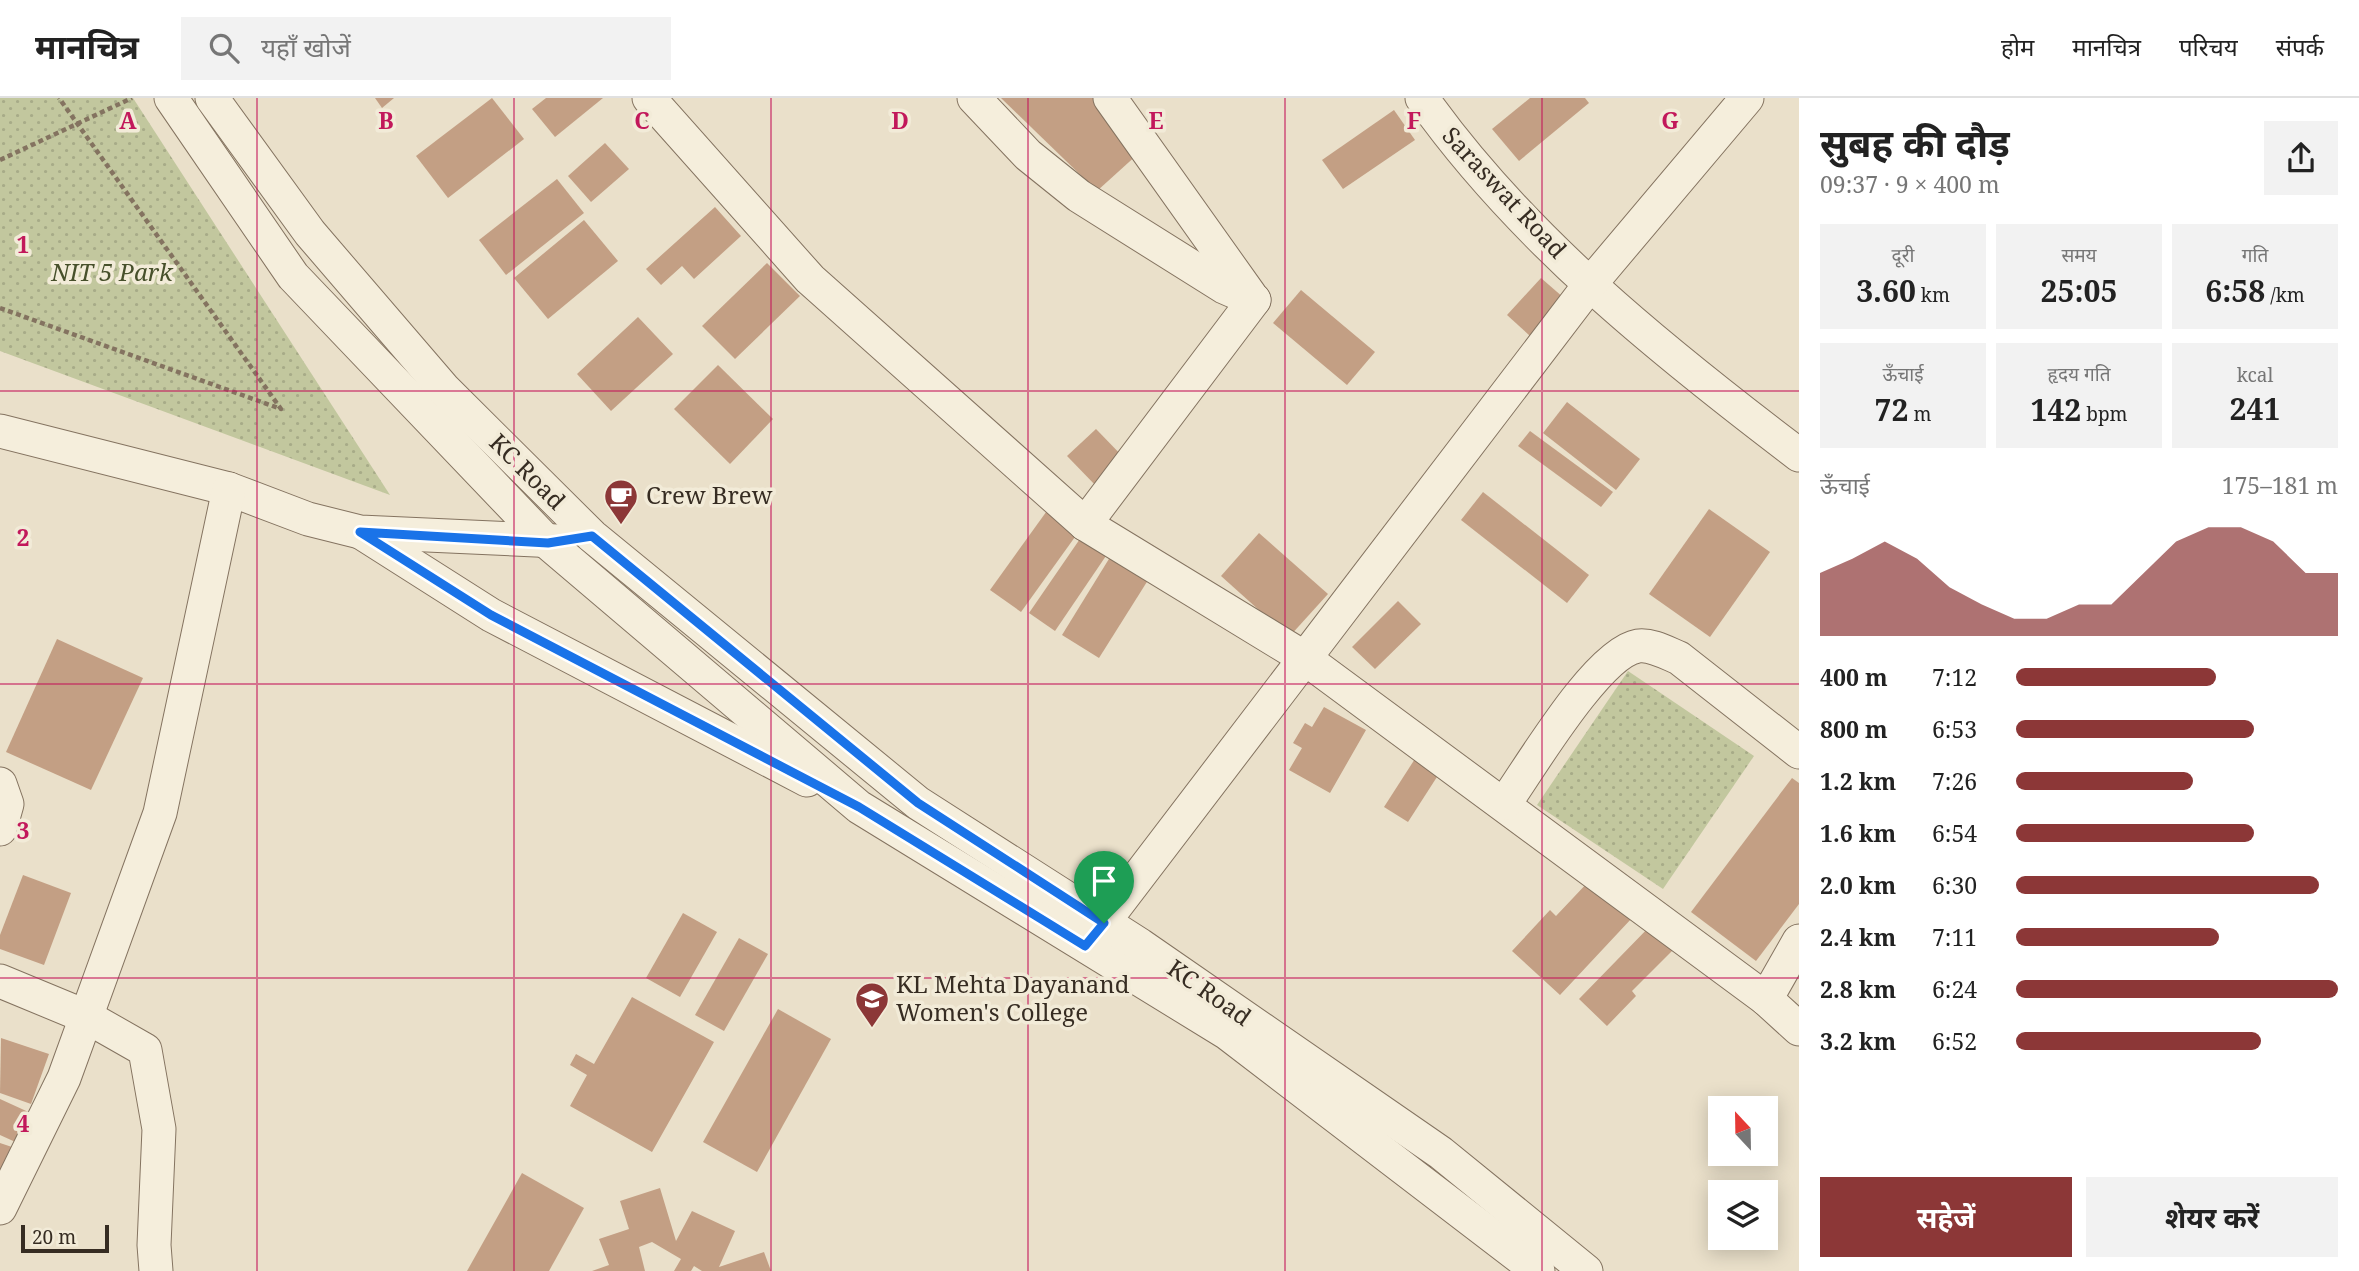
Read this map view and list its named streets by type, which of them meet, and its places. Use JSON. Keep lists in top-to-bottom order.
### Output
{
  "streets": {
    "street": ["Saraswat Road", "KC Road"]
  },
  "parks": ["NIT 5 Park"],
  "places": {
    "cafe": ["Crew Brew"],
    "school or university": ["KL Mehta Dayanand Women's College"]
  },
  "scale_bar": "20 m",
  "north": "top",
  "page": {
    "header": "मानचित्र",
    "search": "यहाँ खोजें",
    "nav": [
      "होम",
      "मानचित्र",
      "परिचय",
      "संपर्क"
    ],
    "heading": ["सुबह की दौड़", "09:37 · 9 × 400 m"],
    "stats": [
      ["दूरी", "3.60 km"],
      ["समय", "25:05"],
      ["गति", "6:58 /km"],
      ["ऊँचाई", "72 m"],
      ["हृदय गति", "142 bpm"],
      ["kcal", "241"]
    ],
    "chart": ["ऊँचाई", "175–181 m"],
    "list": [
      {
        "name": "400 m",
        "note": "7:12"
      },
      {
        "name": "800 m",
        "note": "6:53"
      },
      {
        "name": "1.2 km",
        "note": "7:26"
      },
      {
        "name": "1.6 km",
        "note": "6:54"
      },
      {
        "name": "2.0 km",
        "note": "6:30"
      },
      {
        "name": "2.4 km",
        "note": "7:11"
      },
      {
        "name": "2.8 km",
        "note": "6:24"
      },
      {
        "name": "3.2 km",
        "note": "6:52"
      }
    ],
    "buttons": ["सहेजें", "शेयर करें"],
    "scale": "20 m"
  },
  "grid": {
    "columns": [
      "A",
      "B",
      "C",
      "D",
      "E",
      "F",
      "G"
    ],
    "rows": [
      "1",
      "2",
      "3",
      "4"
    ]
  }
}
